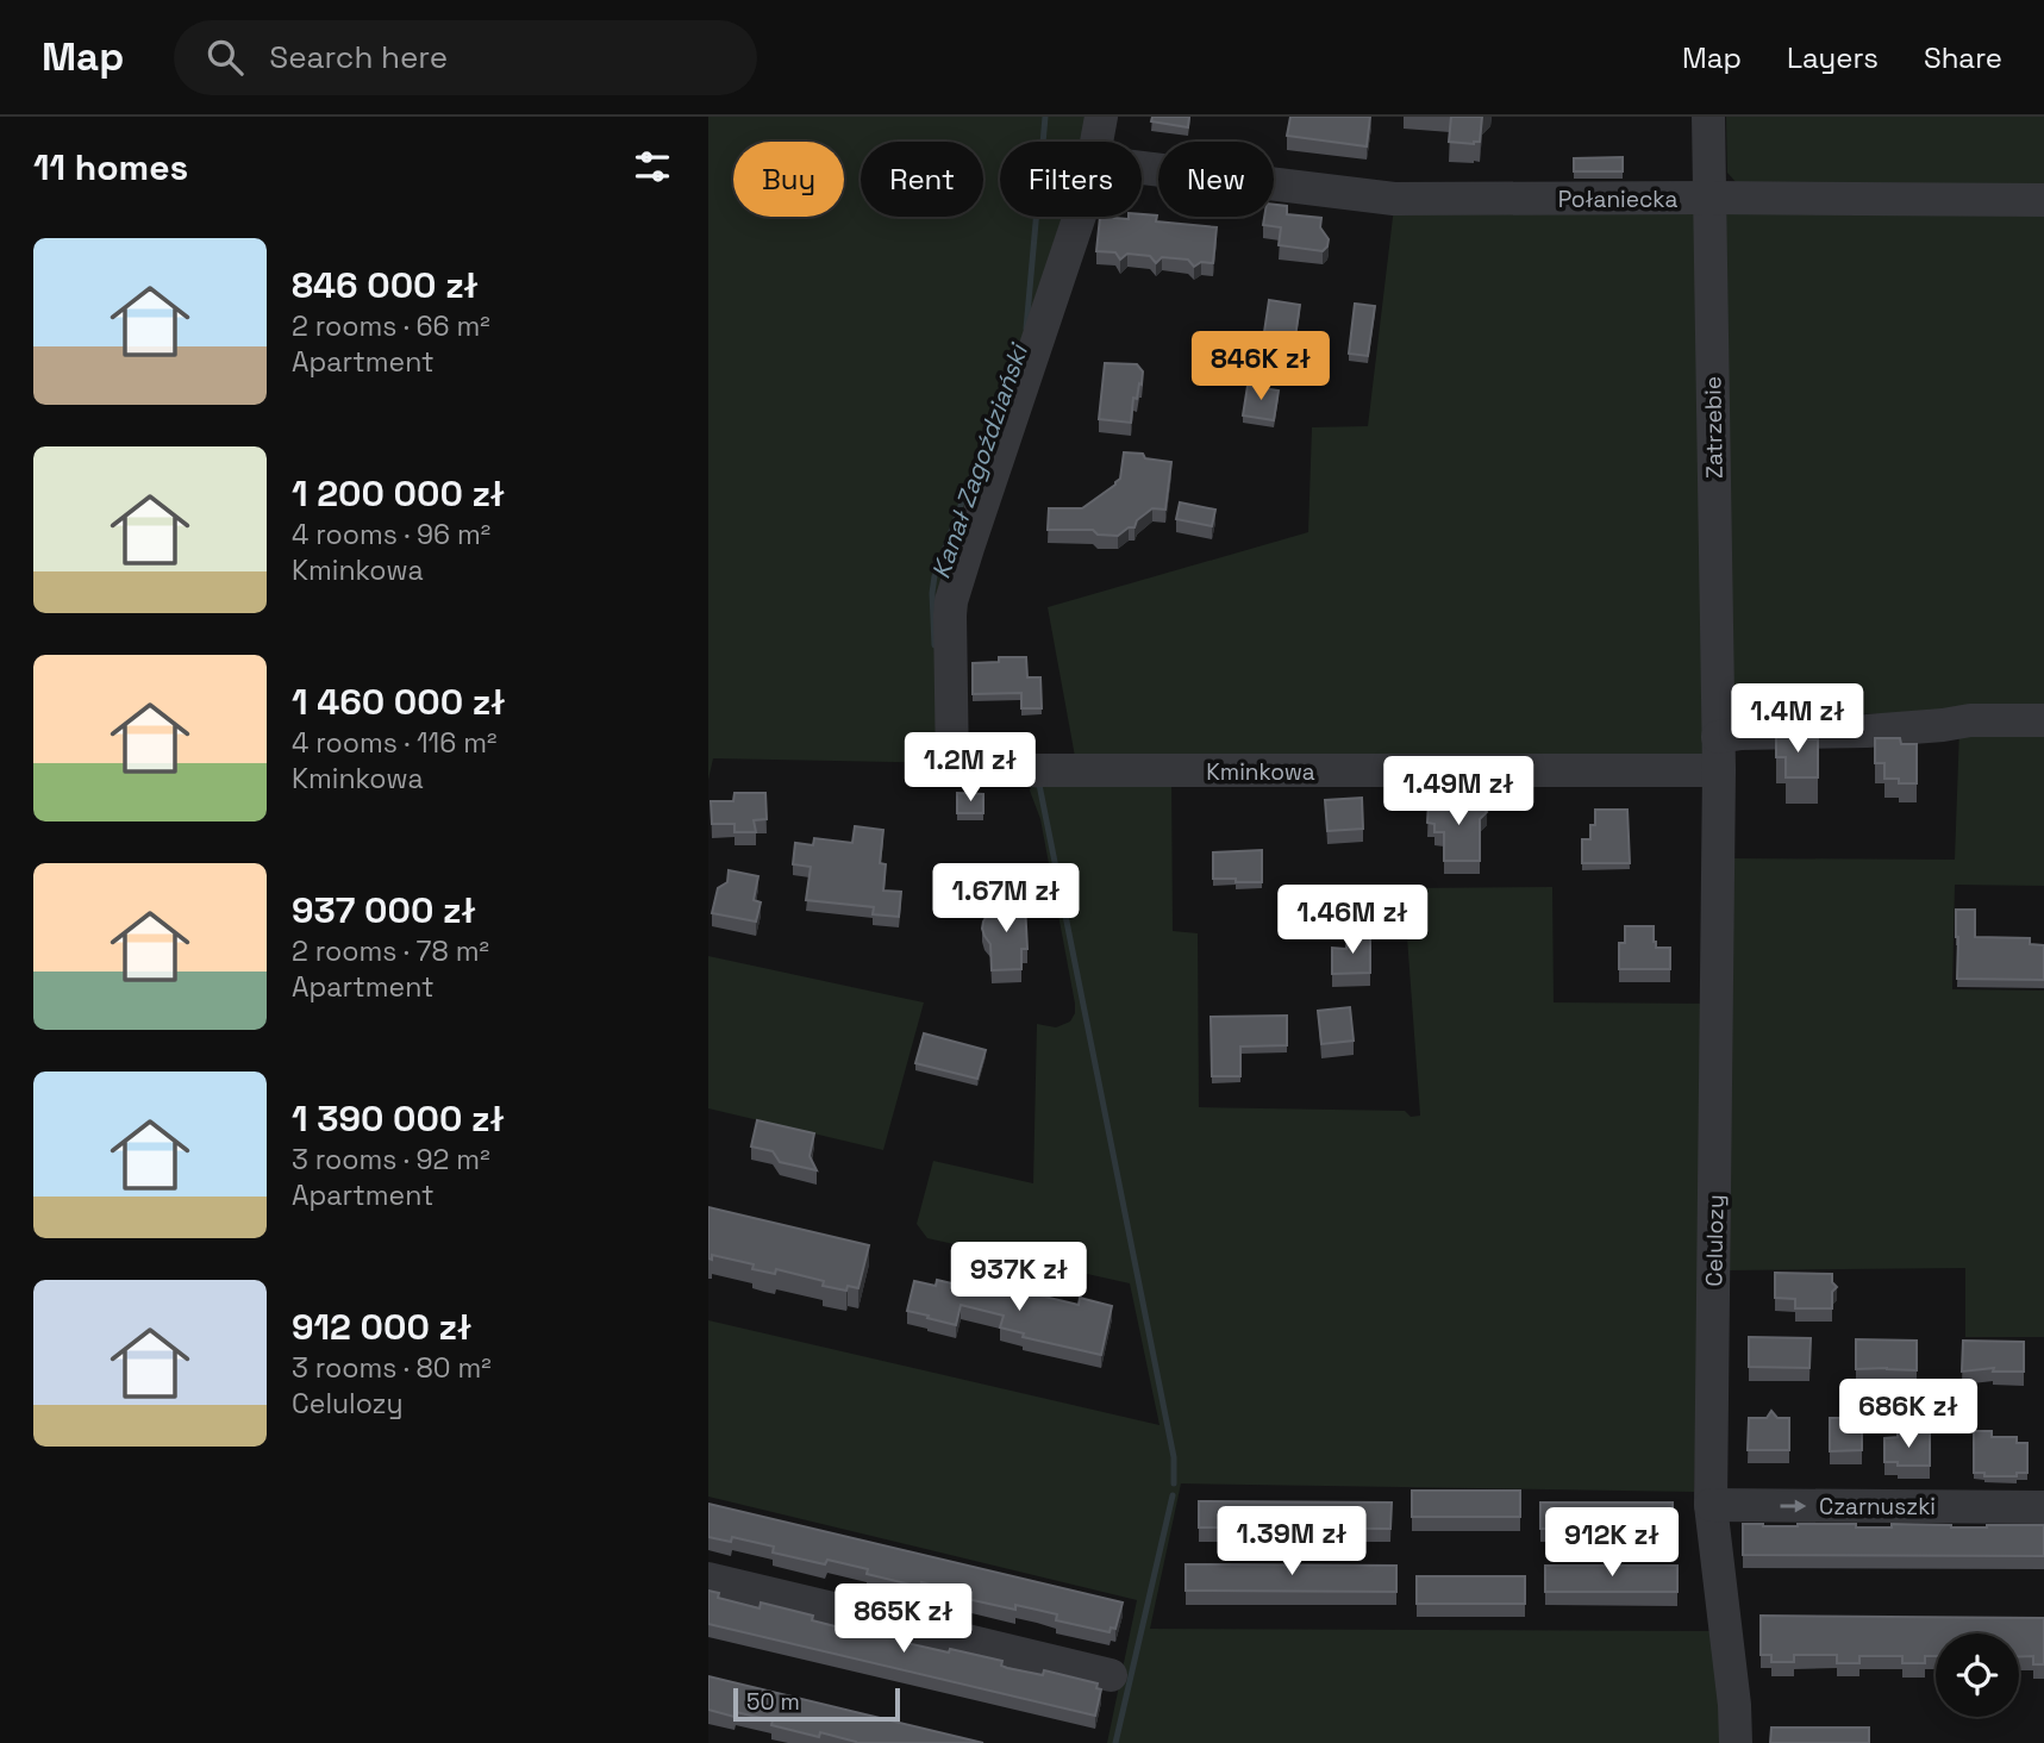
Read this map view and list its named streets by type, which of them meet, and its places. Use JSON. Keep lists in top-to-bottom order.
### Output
{
  "streets": {
    "street": [
      "Połaniecka",
      "Zatrzebie",
      "Kminkowa",
      "Celulozy",
      "Czarnuszki"
    ]
  },
  "crossings": [
    ["Połaniecka", "Zatrzebie"],
    ["Zatrzebie", "Celulozy"],
    ["Kminkowa", "Celulozy"],
    ["Celulozy", "Czarnuszki"]
  ],
  "one_way": ["Czarnuszki"],
  "water": ["Kanał Zagoździański"],
  "scale_bar": "50 m",
  "page": {
    "header": "Map",
    "search": "Search here",
    "nav": ["Map", "Layers", "Share"],
    "heading": "11 homes",
    "chip": [
      "Buy",
      "Rent",
      "Filters",
      "New"
    ],
    "list": [
      {
        "name": "846 000 zł",
        "note": "2 rooms · 66 m² · Apartment"
      },
      {
        "name": "1 200 000 zł",
        "note": "4 rooms · 96 m² · Kminkowa"
      },
      {
        "name": "1 460 000 zł",
        "note": "4 rooms · 116 m² · Kminkowa"
      },
      {
        "name": "937 000 zł",
        "note": "2 rooms · 78 m² · Apartment"
      },
      {
        "name": "1 390 000 zł",
        "note": "3 rooms · 92 m² · Apartment"
      },
      {
        "name": "912 000 zł",
        "note": "3 rooms · 80 m² · Celulozy"
      }
    ],
    "price": [
      "846K zł",
      "1.4M zł",
      "1.2M zł",
      "1.49M zł",
      "1.67M zł",
      "1.46M zł",
      "937K zł",
      "686K zł",
      "1.39M zł",
      "912K zł",
      "865K zł"
    ],
    "scale": "50 m"
  }
}
